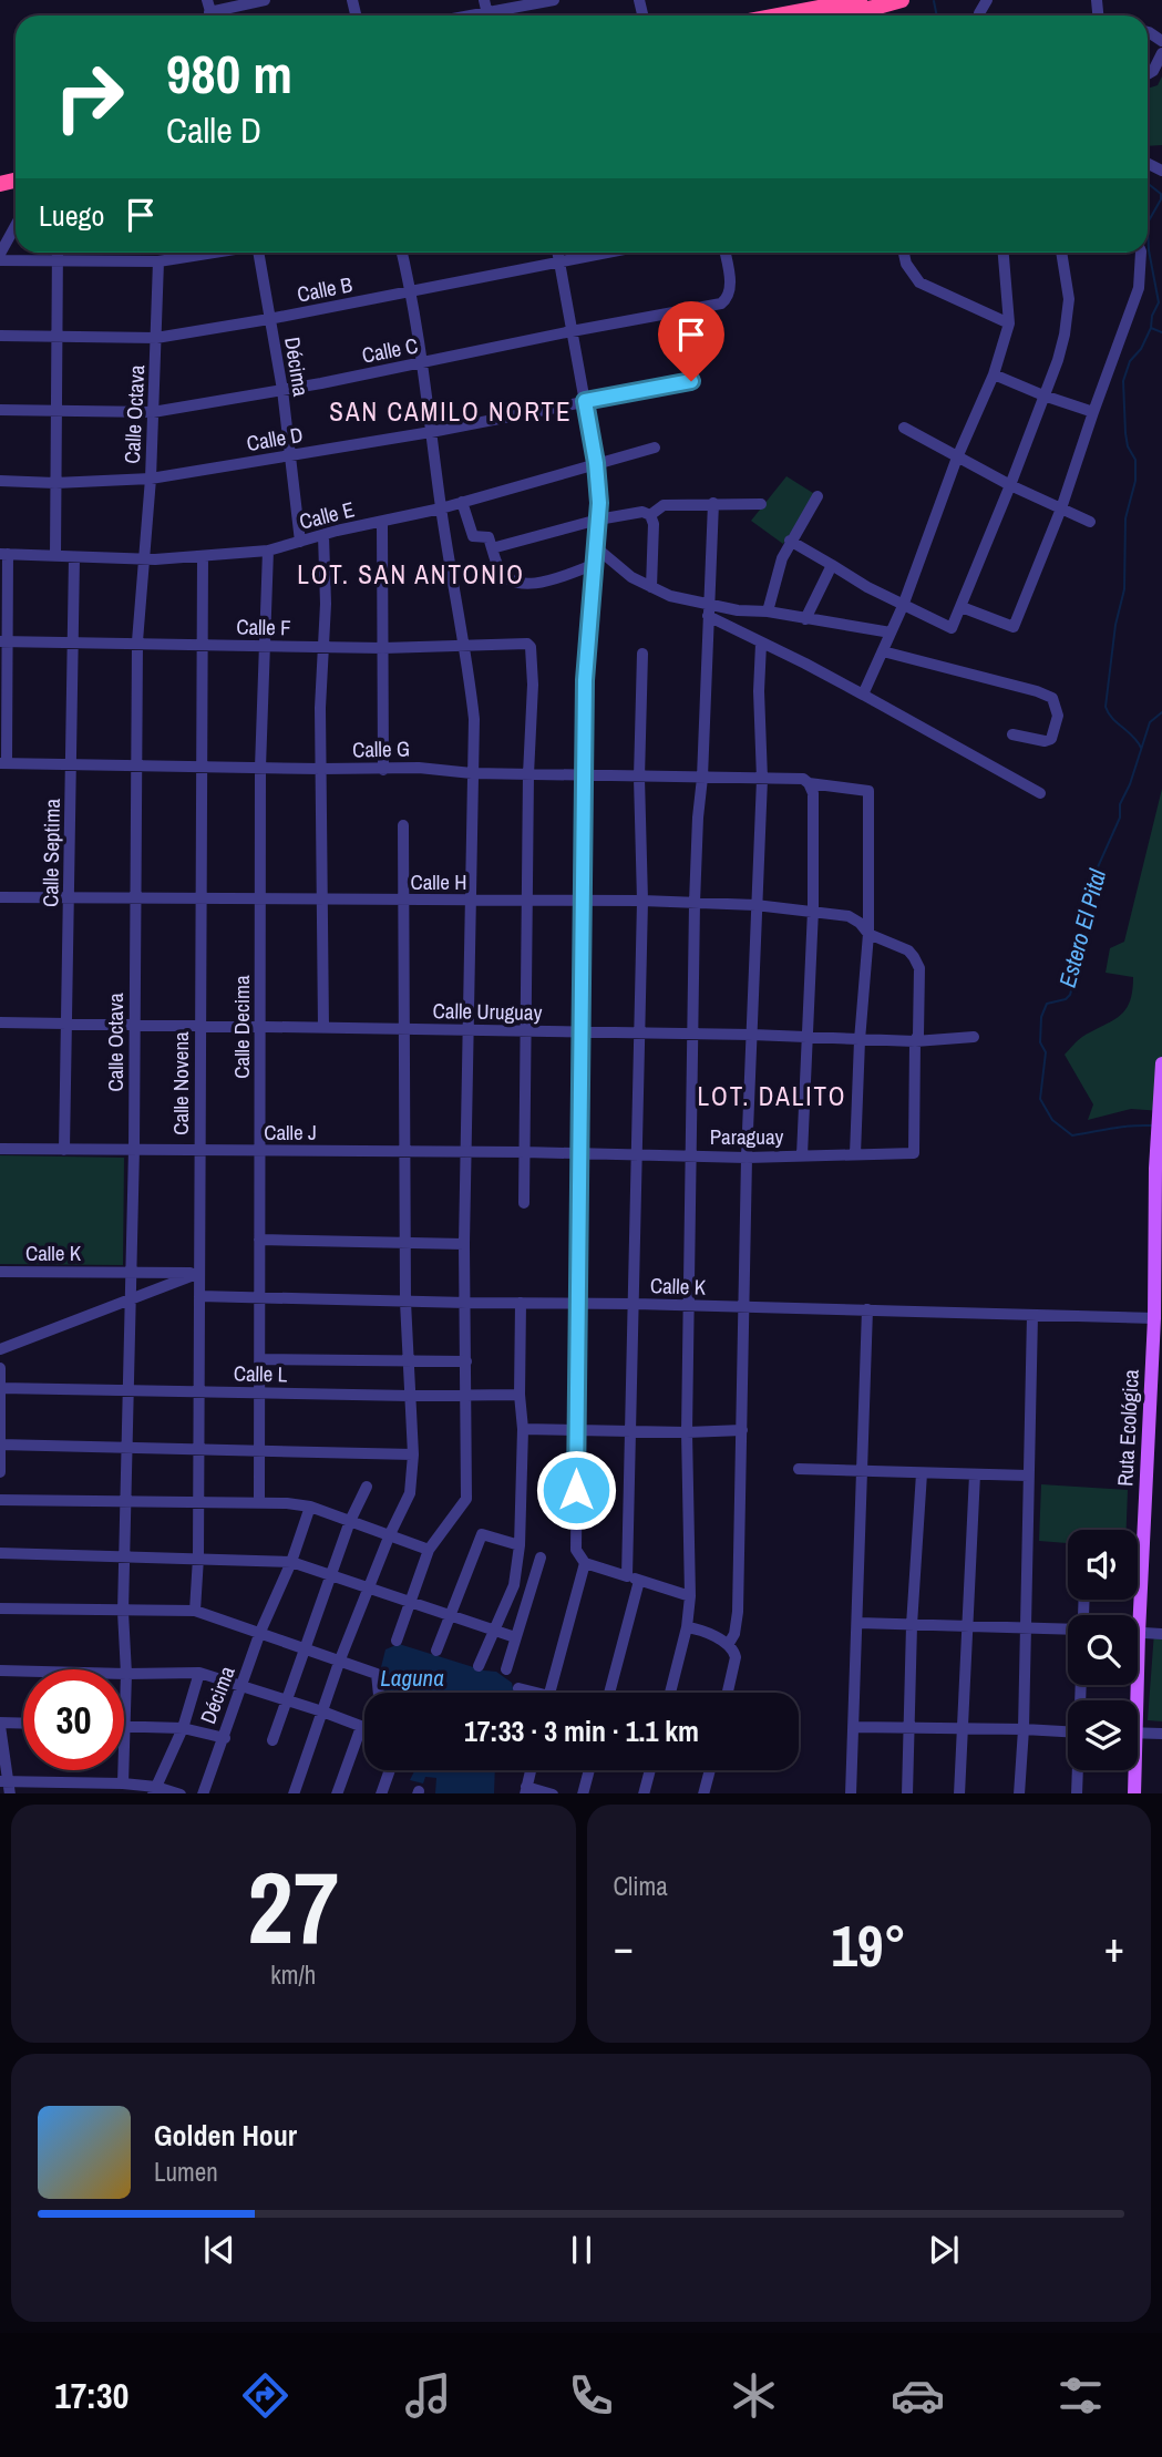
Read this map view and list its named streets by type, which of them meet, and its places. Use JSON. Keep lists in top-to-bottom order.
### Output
{
  "streets": {
    "main road": ["Ruta Ecológica"],
    "street": [
      "Calle B",
      "Calle C",
      "Décima",
      "Calle Octava",
      "Calle D",
      "Calle E",
      "Calle F",
      "Calle G",
      "Calle Septima",
      "Calle H",
      "Calle Uruguay",
      "Calle Decima",
      "Calle Novena",
      "Calle J",
      "Paraguay",
      "Calle K",
      "Calle L"
    ]
  },
  "crossings": [
    ["Calle B", "Décima"],
    ["Calle B", "Calle Octava"],
    ["Calle C", "Décima"],
    ["Calle C", "Calle Octava"],
    ["Décima", "Calle D"],
    ["Décima", "Calle E"],
    ["Calle Octava", "Calle D"],
    ["Calle Octava", "Calle E"],
    ["Calle Octava", "Calle F"],
    ["Calle Octava", "Calle G"],
    ["Calle Octava", "Calle H"],
    ["Calle Octava", "Calle Uruguay"],
    ["Calle Octava", "Calle J"],
    ["Calle Octava", "Calle K"],
    ["Calle Octava", "Calle L"],
    ["Calle E", "Calle Septima"],
    ["Calle E", "Calle Decima"],
    ["Calle E", "Calle Novena"],
    ["Calle F", "Calle G"],
    ["Calle F", "Calle Septima"],
    ["Calle F", "Calle Decima"],
    ["Calle F", "Calle Novena"],
    ["Calle G", "Calle Septima"],
    ["Calle G", "Calle H"],
    ["Calle G", "Calle Decima"],
    ["Calle G", "Calle Novena"],
    ["Calle Septima", "Calle H"],
    ["Calle Septima", "Calle Uruguay"],
    ["Calle Septima", "Calle J"],
    ["Calle H", "Calle Uruguay"],
    ["Calle H", "Calle Decima"],
    ["Calle H", "Calle Novena"],
    ["Calle H", "Paraguay"],
    ["Calle Uruguay", "Calle Decima"],
    ["Calle Uruguay", "Calle Novena"],
    ["Calle Decima", "Calle J"],
    ["Calle Decima", "Calle K"],
    ["Calle Decima", "Calle L"],
    ["Calle Novena", "Calle J"],
    ["Calle Novena", "Calle K"],
    ["Calle Novena", "Calle L"],
    ["Calle J", "Paraguay"],
    ["Calle K", "Ruta Ecológica"]
  ],
  "districts": ["SAN CAMILO NORTE", "LOT. SAN ANTONIO", "LOT. DALITO"],
  "water": ["Estero El Pital", "Laguna"],
  "page": {
    "turn": ["980 m", "Calle D"],
    "then": "Luego",
    "limit": "30",
    "trip": "17:33 · 3 min · 1.1 km",
    "tile": [
      ["27", "km/h"],
      "Clima"
    ],
    "heat": ["−", "19°", "+"],
    "song": ["Golden Hour", "Lumen"],
    "tabs": "17:30"
  }
}
